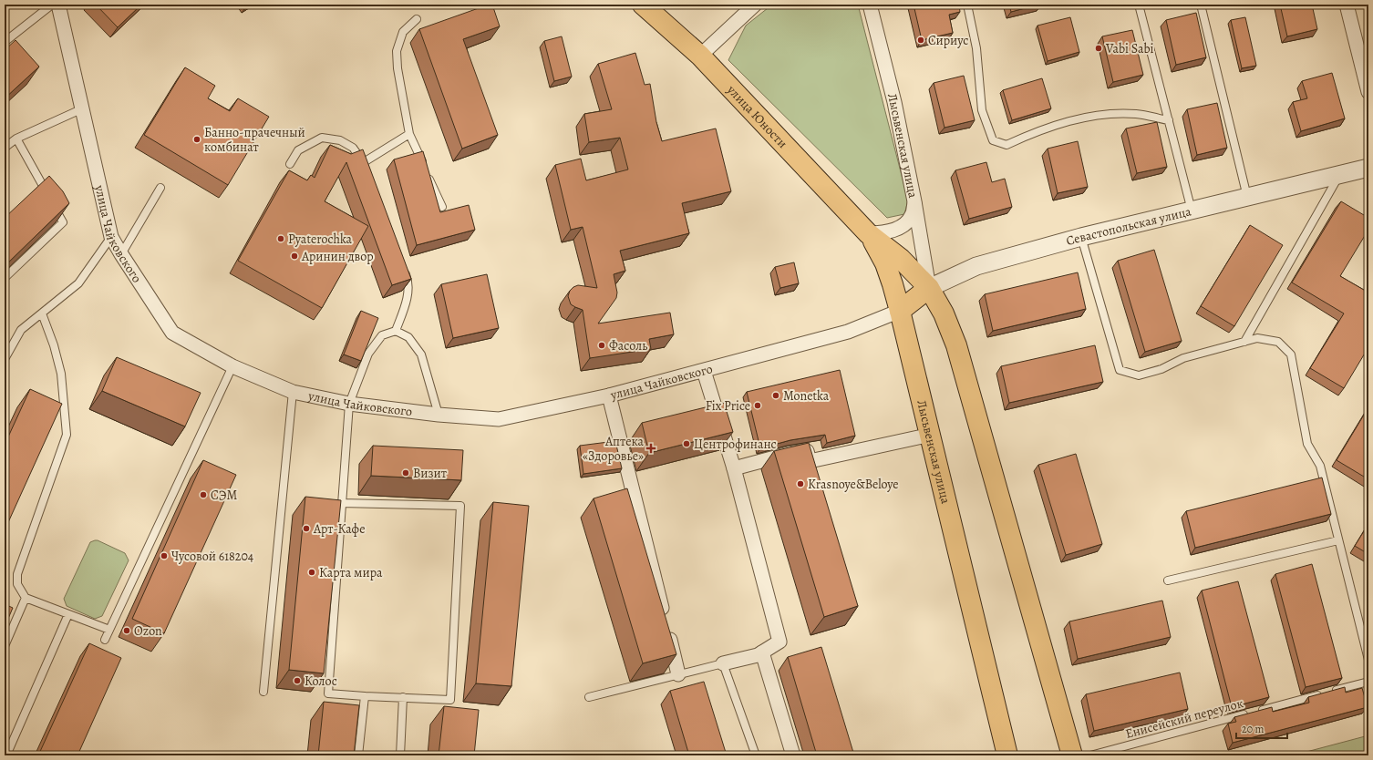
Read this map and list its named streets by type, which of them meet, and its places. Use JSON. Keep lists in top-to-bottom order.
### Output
{
  "streets": {
    "main road": ["улица Юности", "Лысьвенская улица", "Севастопольская улица"],
    "street": ["улица Чайковского"],
    "lane": ["Енисейский переулок"]
  },
  "crossings": [
    ["улица Юности", "Лысьвенская улица"],
    ["Лысьвенская улица", "Севастопольская улица"],
    ["Лысьвенская улица", "улица Чайковского"],
    ["Севастопольская улица", "улица Чайковского"]
  ],
  "places": {
    "other": [
      "Сириус",
      "Vabi Sabi",
      "Банно-прачечный комбинат",
      "Pyaterochka",
      "Аринин двор",
      "Фасоль",
      "Monetka",
      "Fix Price",
      "Центрофинанс",
      "Визит",
      "Krasnoye&Beloye",
      "СЭМ",
      "Арт-Кафе",
      "Чусовой 618204",
      "Карта мира",
      "Ozon",
      "Колос"
    ],
    "health": ["Аптека «Здоровье»"]
  },
  "scale_bar": "20 m"
}
